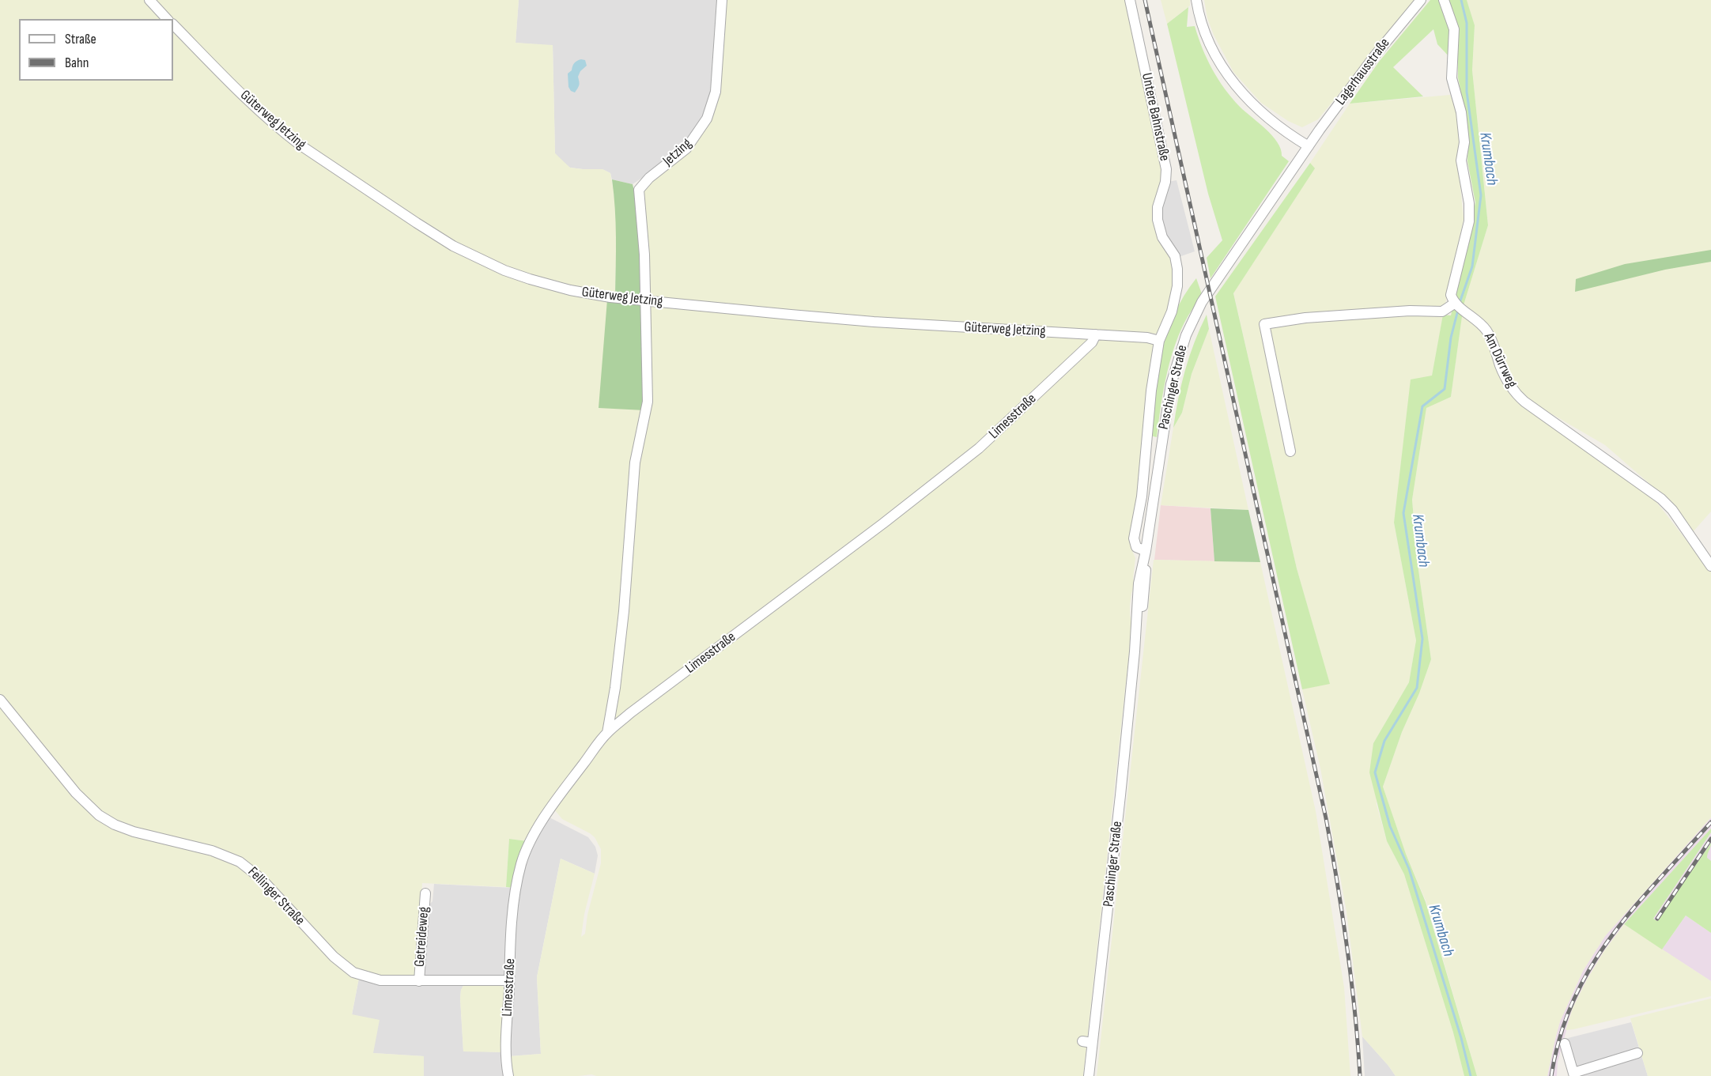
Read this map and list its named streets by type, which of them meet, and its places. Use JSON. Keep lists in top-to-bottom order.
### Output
{
  "streets": {
    "street": [
      "Lagerhausstraße",
      "Untere Bahnstraße",
      "Güterweg Jetzing",
      "Jetzing",
      "Am Dürrweg",
      "Paschinger Straße",
      "Limesstraße",
      "Fellinger Straße",
      "Getreideweg"
    ]
  },
  "crossings": [
    ["Lagerhausstraße", "Paschinger Straße"],
    ["Untere Bahnstraße", "Güterweg Jetzing"],
    ["Untere Bahnstraße", "Paschinger Straße"],
    ["Güterweg Jetzing", "Jetzing"],
    ["Güterweg Jetzing", "Limesstraße"],
    ["Limesstraße", "Fellinger Straße"],
    ["Fellinger Straße", "Getreideweg"]
  ],
  "water": ["Krumbach"],
  "legend": ["Straße", "Bahn"]
}
